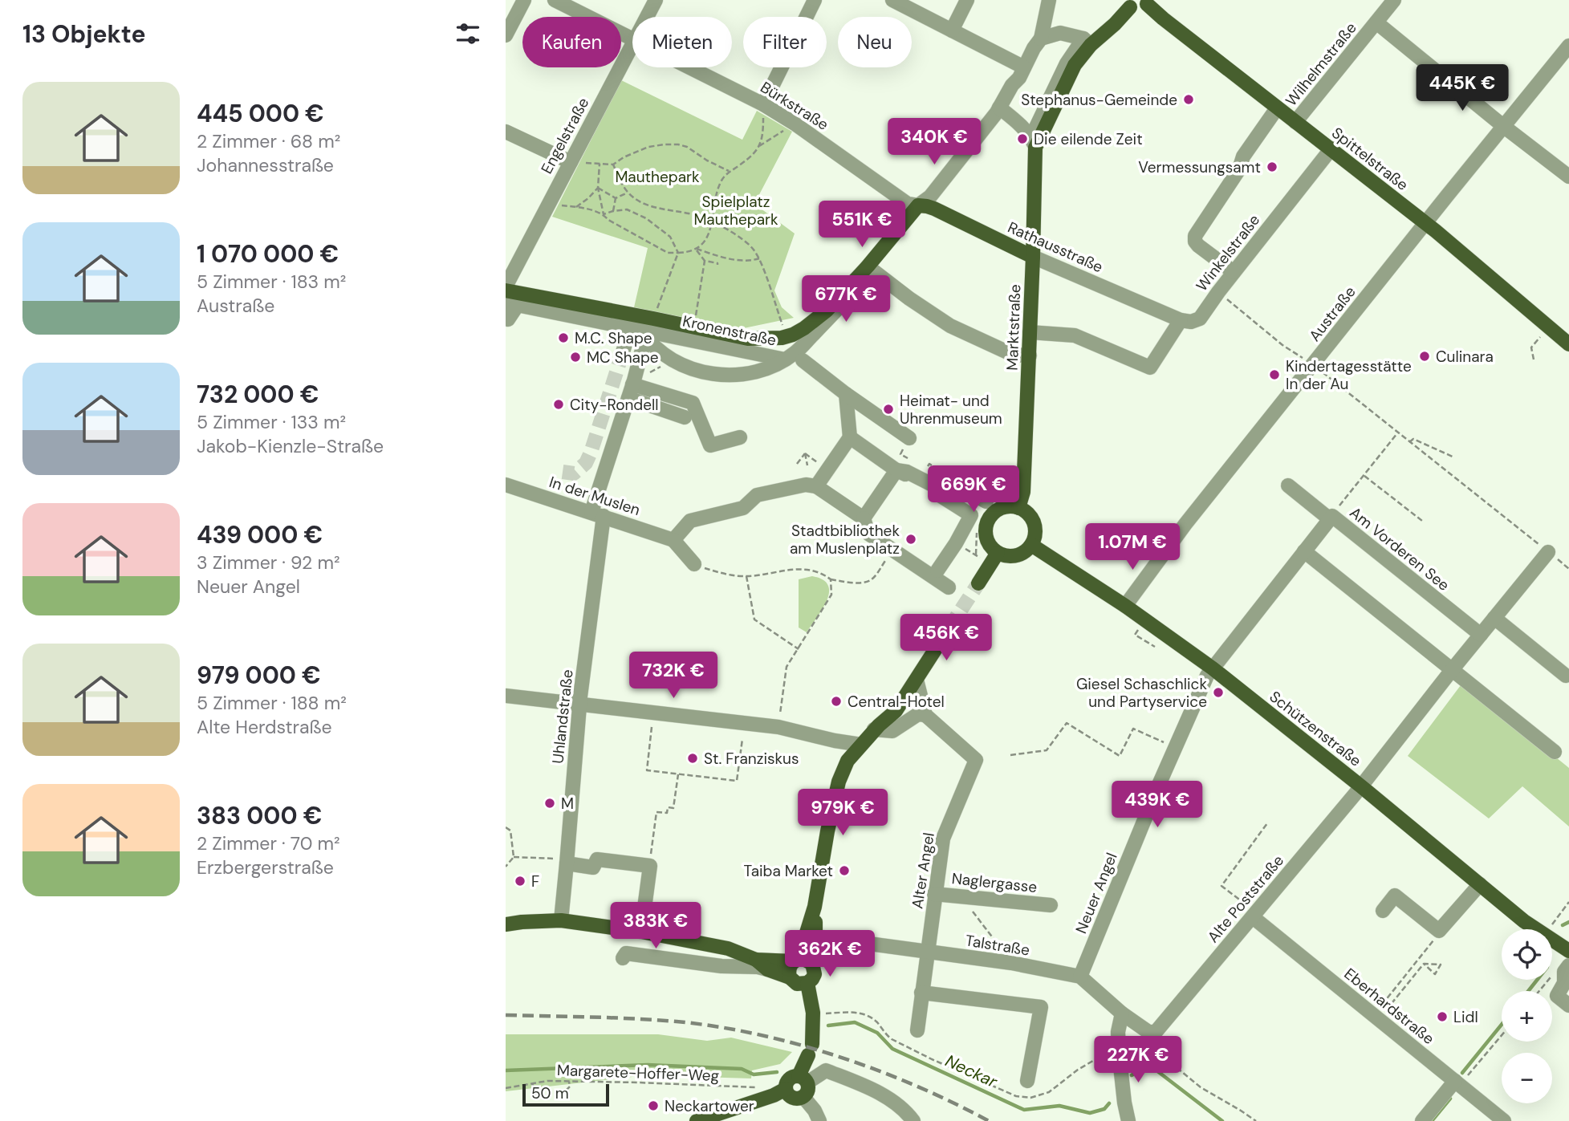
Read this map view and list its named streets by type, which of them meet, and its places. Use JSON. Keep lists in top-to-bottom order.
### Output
{
  "streets": {
    "main road": [
      "Spittelstraße",
      "Rathausstraße",
      "Marktstraße",
      "Kronenstraße",
      "Schützenstraße"
    ],
    "street": [
      "Wilhelmstraße",
      "Bürkstraße",
      "Engelstraße",
      "Winkelstraße",
      "Austraße",
      "In der Muslen",
      "Am Vorderen See",
      "Uhlandstraße",
      "Alter Angel",
      "Naglergasse",
      "Neuer Angel",
      "Alte Poststraße",
      "Talstraße",
      "Eberhardstraße"
    ],
    "path": ["Margarete-Hoffer-Weg"]
  },
  "crossings": [
    ["Wilhelmstraße", "Spittelstraße"],
    ["Bürkstraße", "Rathausstraße"],
    ["Engelstraße", "Kronenstraße"],
    ["Spittelstraße", "Winkelstraße"],
    ["Spittelstraße", "Austraße"],
    ["Rathausstraße", "Winkelstraße"],
    ["Rathausstraße", "Marktstraße"],
    ["Austraße", "Schützenstraße"],
    ["Marktstraße", "Schützenstraße"],
    ["In der Muslen", "Uhlandstraße"],
    ["Am Vorderen See", "Schützenstraße"],
    ["Am Vorderen See", "Neuer Angel"],
    ["Schützenstraße", "Neuer Angel"],
    ["Schützenstraße", "Alte Poststraße"],
    ["Alter Angel", "Naglergasse"],
    ["Alter Angel", "Talstraße"],
    ["Neuer Angel", "Talstraße"],
    ["Alte Poststraße", "Eberhardstraße"]
  ],
  "water": ["Neckar"],
  "parks": ["Mauthepark", "Spielplatz Mauthepark"],
  "places": [
    "Stephanus-Gemeinde",
    "Die eilende Zeit",
    "Vermessungsamt",
    "M.C. Shape",
    "Culinara",
    "MC Shape",
    "Kindertagesstätte In der Au",
    "City-Rondell",
    "Heimat- und Uhrenmuseum",
    "Stadtbibliothek am Muslenplatz",
    "Giesel Schaschlick und Partyservice",
    "Central-Hotel",
    "St. Franziskus",
    "M",
    "Taiba Market",
    "F",
    "Lidl",
    "Neckartower"
  ],
  "scale_bar": "50 m",
  "page": {
    "heading": "13 Objekte",
    "chip": [
      "Kaufen",
      "Mieten",
      "Filter",
      "Neu"
    ],
    "price": [
      "445K €",
      "340K €",
      "551K €",
      "677K €",
      "669K €",
      "1.07M €",
      "456K €",
      "732K €",
      "439K €",
      "979K €",
      "383K €",
      "362K €",
      "227K €"
    ],
    "list": [
      {
        "name": "445 000 €",
        "note": "2 Zimmer · 68 m² · Johannesstraße"
      },
      {
        "name": "1 070 000 €",
        "note": "5 Zimmer · 183 m² · Austraße"
      },
      {
        "name": "732 000 €",
        "note": "5 Zimmer · 133 m² · Jakob-Kienzle-Straße"
      },
      {
        "name": "439 000 €",
        "note": "3 Zimmer · 92 m² · Neuer Angel"
      },
      {
        "name": "979 000 €",
        "note": "5 Zimmer · 188 m² · Alte Herdstraße"
      },
      {
        "name": "383 000 €",
        "note": "2 Zimmer · 70 m² · Erzbergerstraße"
      }
    ],
    "map_buttons": ["+", "−"],
    "scale": "50 m"
  }
}
